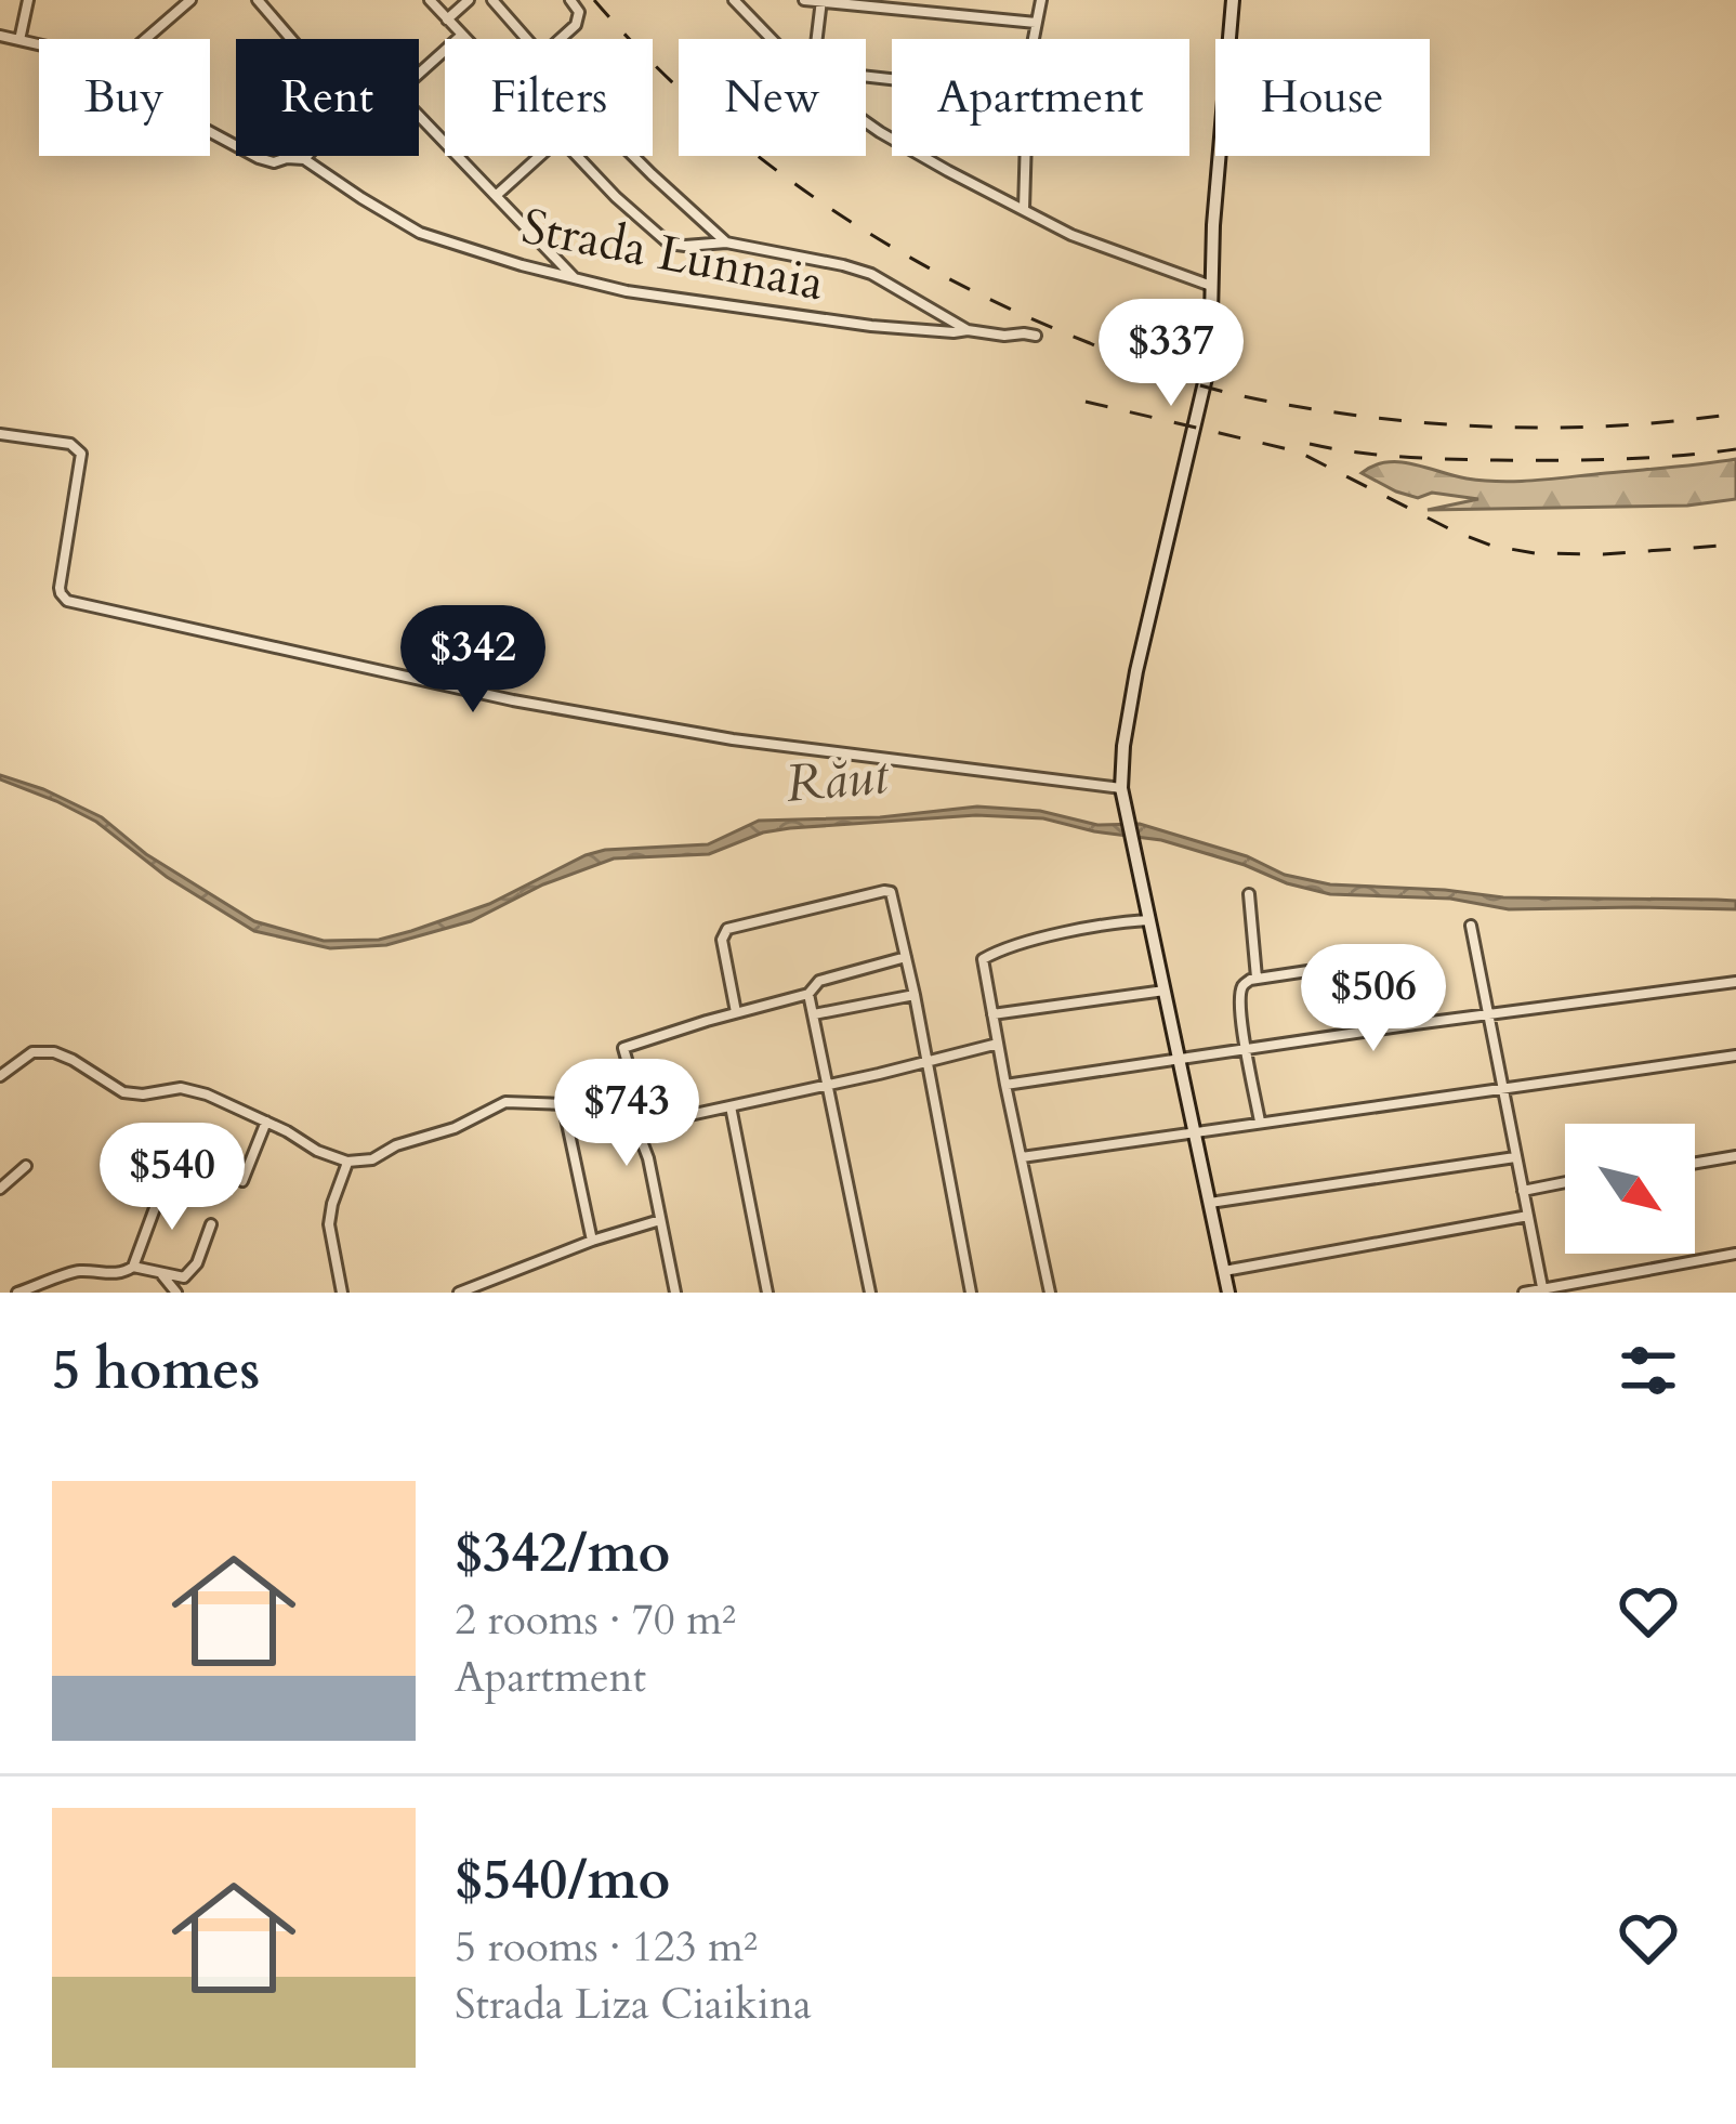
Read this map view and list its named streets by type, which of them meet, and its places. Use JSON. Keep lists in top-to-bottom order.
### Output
{
  "streets": {
    "street": ["Strada Lunnaia"]
  },
  "water": ["Răut"],
  "north": "bottom right",
  "page": {
    "chip": [
      "Buy",
      "Rent",
      "Filters",
      "New",
      "Apartment",
      "House"
    ],
    "price": [
      "$337",
      "$342",
      "$506",
      "$743",
      "$540"
    ],
    "heading": "5 homes",
    "list": [
      {
        "name": "$342/mo",
        "note": "2 rooms · 70 m² · Apartment"
      },
      {
        "name": "$540/mo",
        "note": "5 rooms · 123 m² · Strada Liza Ciaikina"
      }
    ]
  }
}
